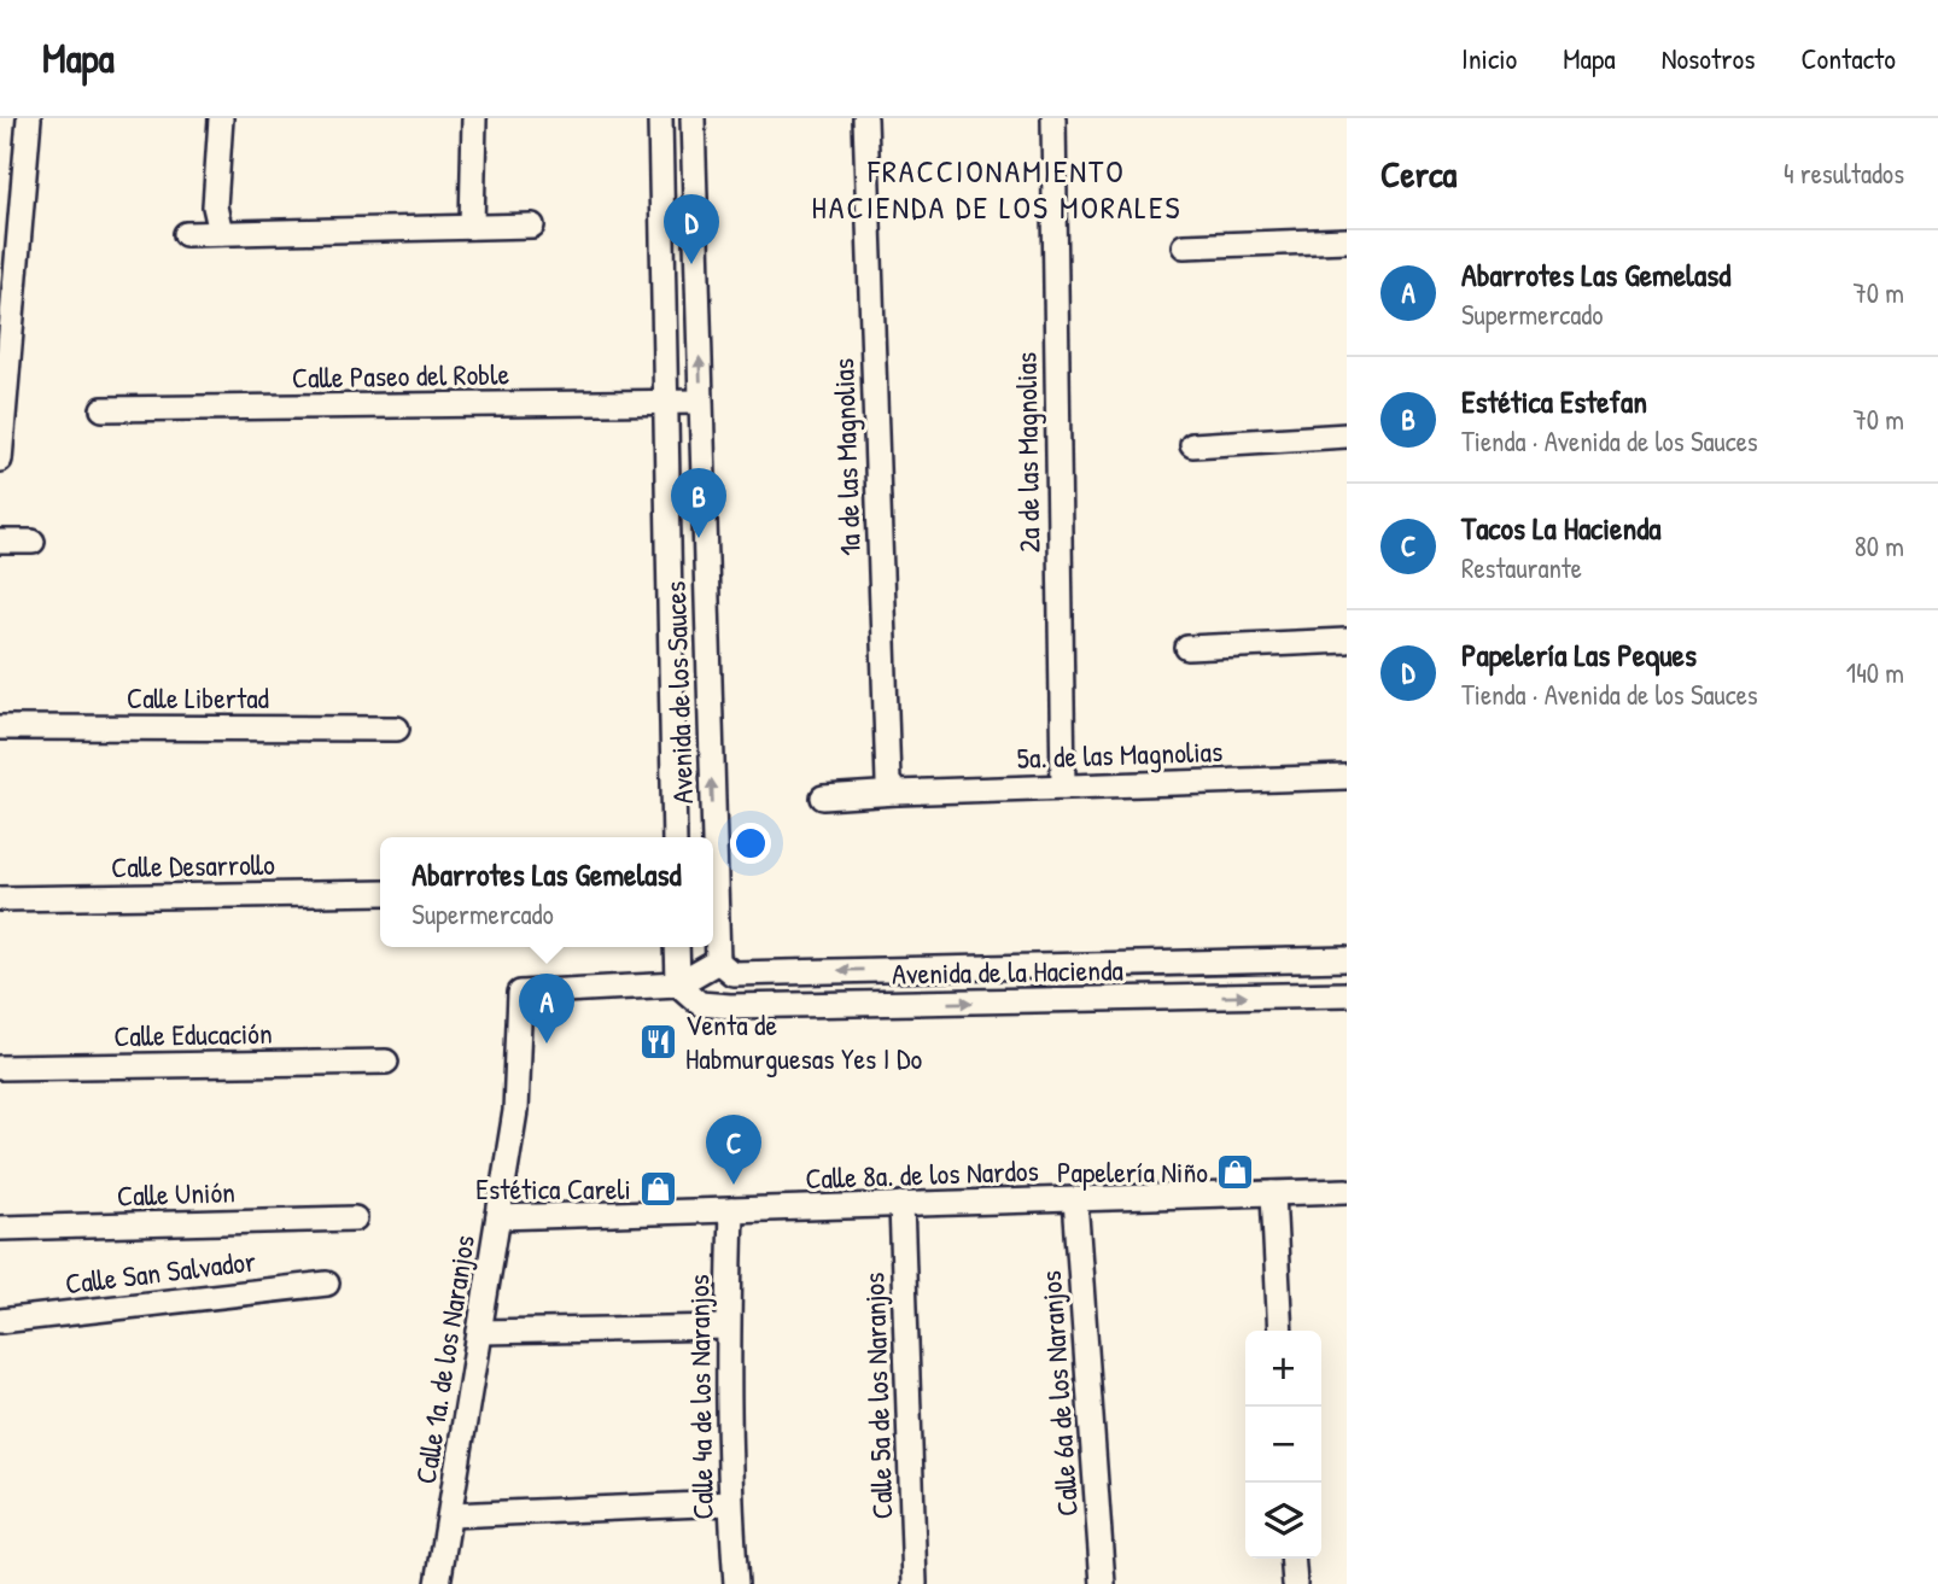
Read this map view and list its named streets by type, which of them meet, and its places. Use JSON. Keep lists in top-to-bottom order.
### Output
{
  "streets": {
    "street": [
      "Calle Paseo del Roble",
      "2a de las Magnolias",
      "1a de las Magnolias",
      "Avenida de los Sauces",
      "Calle Libertad",
      "5a. de las Magnolias",
      "Calle Desarrollo",
      "Avenida de la Hacienda",
      "Calle Educación",
      "Calle 8a. de los Nardos",
      "Calle Unión",
      "Calle San Salvador",
      "Calle 1a. de los Naranjos",
      "Calle 6a de los Naranjos",
      "Calle 5a de los Naranjos",
      "Calle 4a de los Naranjos"
    ]
  },
  "crossings": [
    ["Calle Paseo del Roble", "Avenida de los Sauces"],
    ["2a de las Magnolias", "5a. de las Magnolias"],
    ["1a de las Magnolias", "5a. de las Magnolias"],
    ["Avenida de los Sauces", "Avenida de la Hacienda"],
    ["Avenida de los Sauces", "Calle 1a. de los Naranjos"],
    ["Avenida de la Hacienda", "Calle 1a. de los Naranjos"],
    ["Calle 8a. de los Nardos", "Calle 1a. de los Naranjos"],
    ["Calle 8a. de los Nardos", "Calle 6a de los Naranjos"],
    ["Calle 8a. de los Nardos", "Calle 5a de los Naranjos"],
    ["Calle 8a. de los Nardos", "Calle 4a de los Naranjos"]
  ],
  "districts": ["FRACCIONAMIENTO HACIENDA DE LOS MORALES"],
  "places": {
    "restaurant": ["Venta de Habmurguesas Yes I Do"],
    "shop": ["Papelería Niño", "Estética Careli"]
  },
  "page": {
    "header": "Mapa",
    "nav": [
      "Inicio",
      "Mapa",
      "Nosotros",
      "Contacto"
    ],
    "heading": ["Cerca", "4 resultados"],
    "pins": [
      "D",
      "B",
      "A",
      "C"
    ],
    "list": [
      {
        "mark": "A",
        "name": "Abarrotes Las Gemelasd",
        "note": "Supermercado",
        "value": "70 m"
      },
      {
        "mark": "B",
        "name": "Estética Estefan",
        "note": "Tienda · Avenida de los Sauces",
        "value": "70 m"
      },
      {
        "mark": "C",
        "name": "Tacos La Hacienda",
        "note": "Restaurante",
        "value": "80 m"
      },
      {
        "mark": "D",
        "name": "Papelería Las Peques",
        "note": "Tienda · Avenida de los Sauces",
        "value": "140 m"
      }
    ],
    "popup": ["Abarrotes Las Gemelasd", "Supermercado"],
    "map_buttons": ["+", "−"]
  }
}
